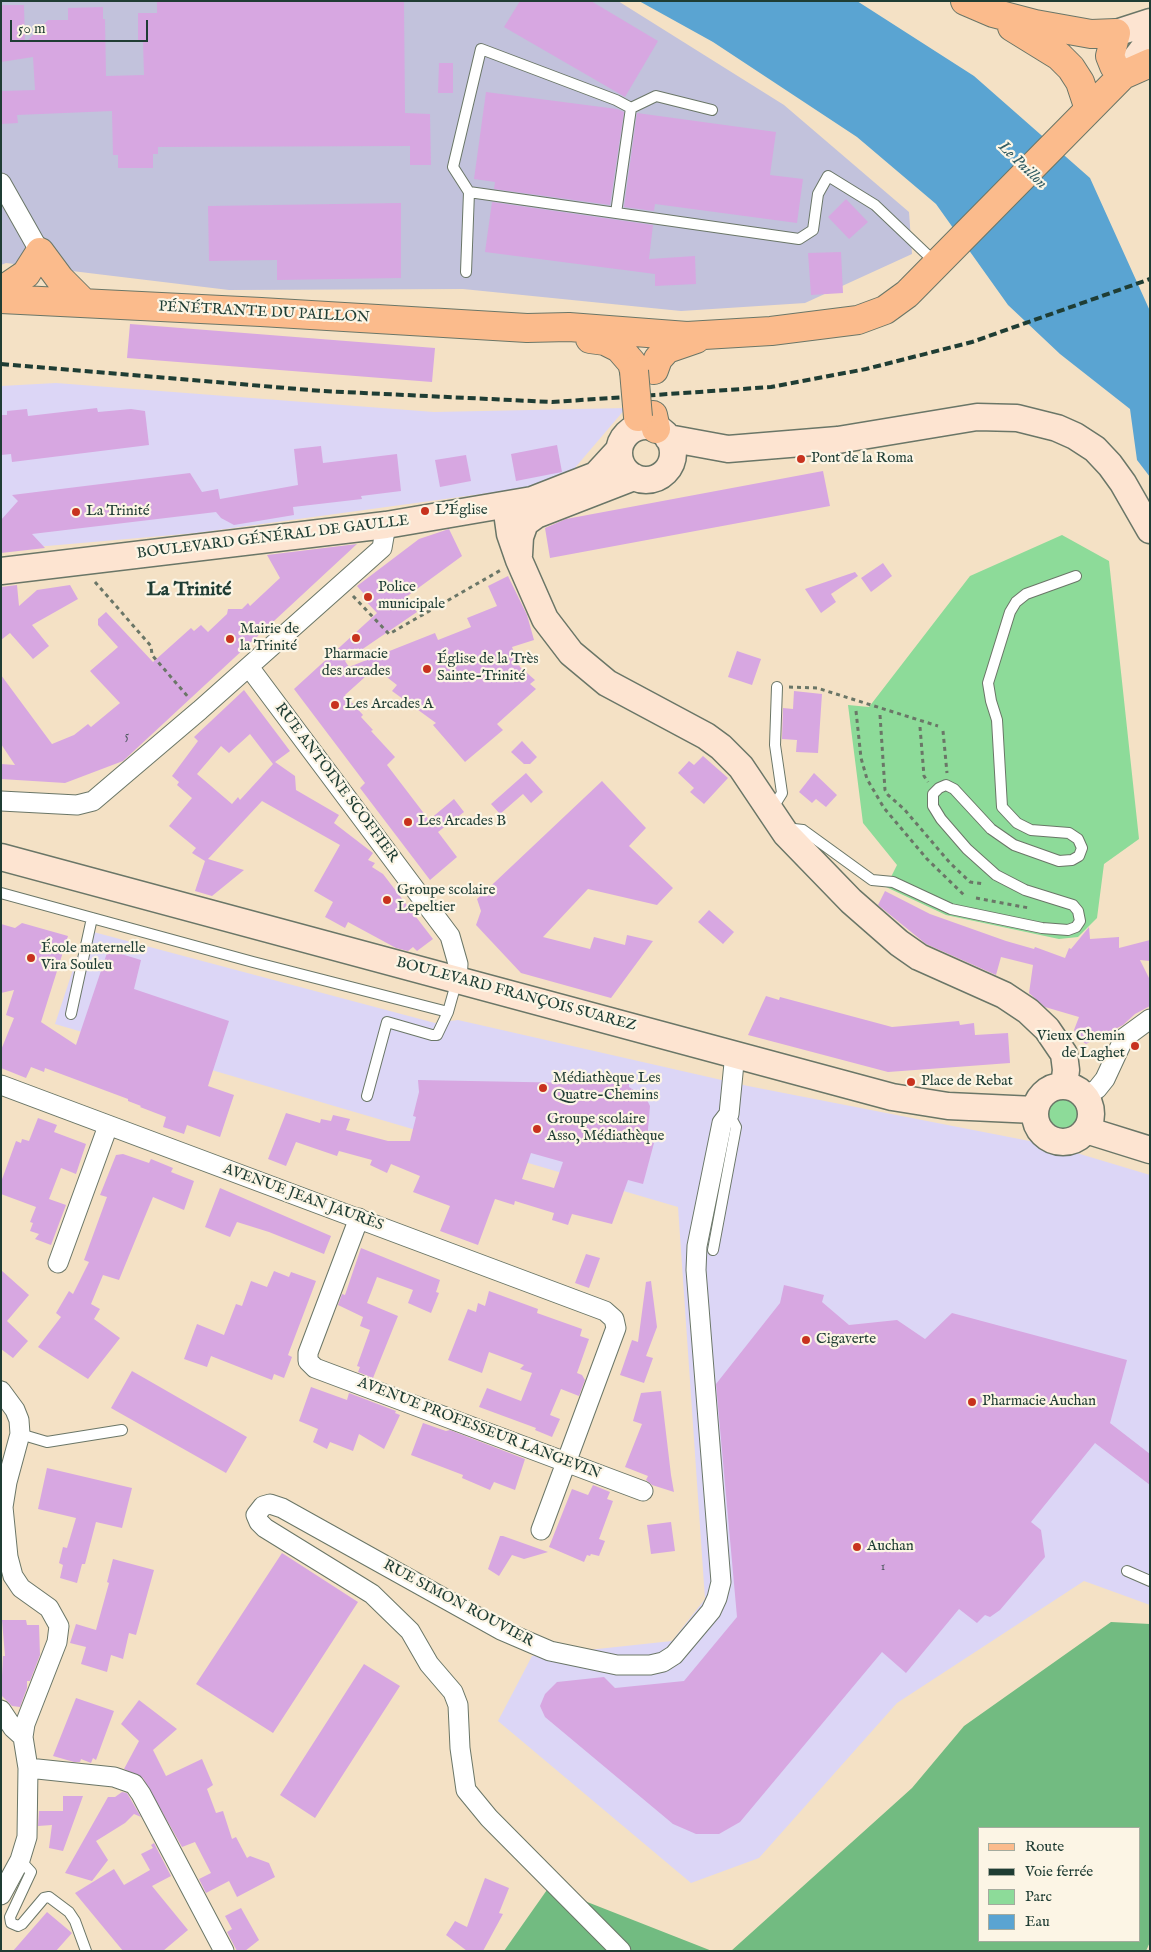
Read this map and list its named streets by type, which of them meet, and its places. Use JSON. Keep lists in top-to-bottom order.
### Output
{
  "streets": {
    "main road": ["PÉNÉTRANTE DU PAILLON"],
    "street": [
      "BOULEVARD GÉNÉRAL DE GAULLE",
      "RUE ANTOINE SCOFFIER",
      "BOULEVARD FRANÇOIS SUAREZ",
      "AVENUE JEAN JAURÈS",
      "AVENUE PROFESSEUR LANGEVIN",
      "RUE SIMON ROUVIER"
    ]
  },
  "crossings": [
    ["RUE ANTOINE SCOFFIER", "BOULEVARD FRANÇOIS SUAREZ"],
    ["BOULEVARD FRANÇOIS SUAREZ", "RUE SIMON ROUVIER"],
    ["AVENUE JEAN JAURÈS", "AVENUE PROFESSEUR LANGEVIN"]
  ],
  "districts": ["La Trinité"],
  "water": ["Le Paillon"],
  "places": [
    "Pont de la Roma",
    "L'Église",
    "La Trinité",
    "Police municipale",
    "Pharmacie des arcades",
    "Mairie de la Trinité",
    "Église de la Très Sainte-Trinité",
    "Les Arcades A",
    "Les Arcades B",
    "Groupe scolaire Lepeltier",
    "École maternelle Vira Souleu",
    "Vieux Chemin de Laghet",
    "Place de Rebat",
    "Médiathèque Les Quatre-Chemins",
    "Groupe scolaire Asso, Médiathèque",
    "Cigaverte",
    "Pharmacie Auchan",
    "Auchan"
  ],
  "house_numbers": ["5", "1"],
  "legend": [
    "Route",
    "Voie ferrée",
    "Parc",
    "Eau"
  ],
  "scale_bar": "50 m"
}
